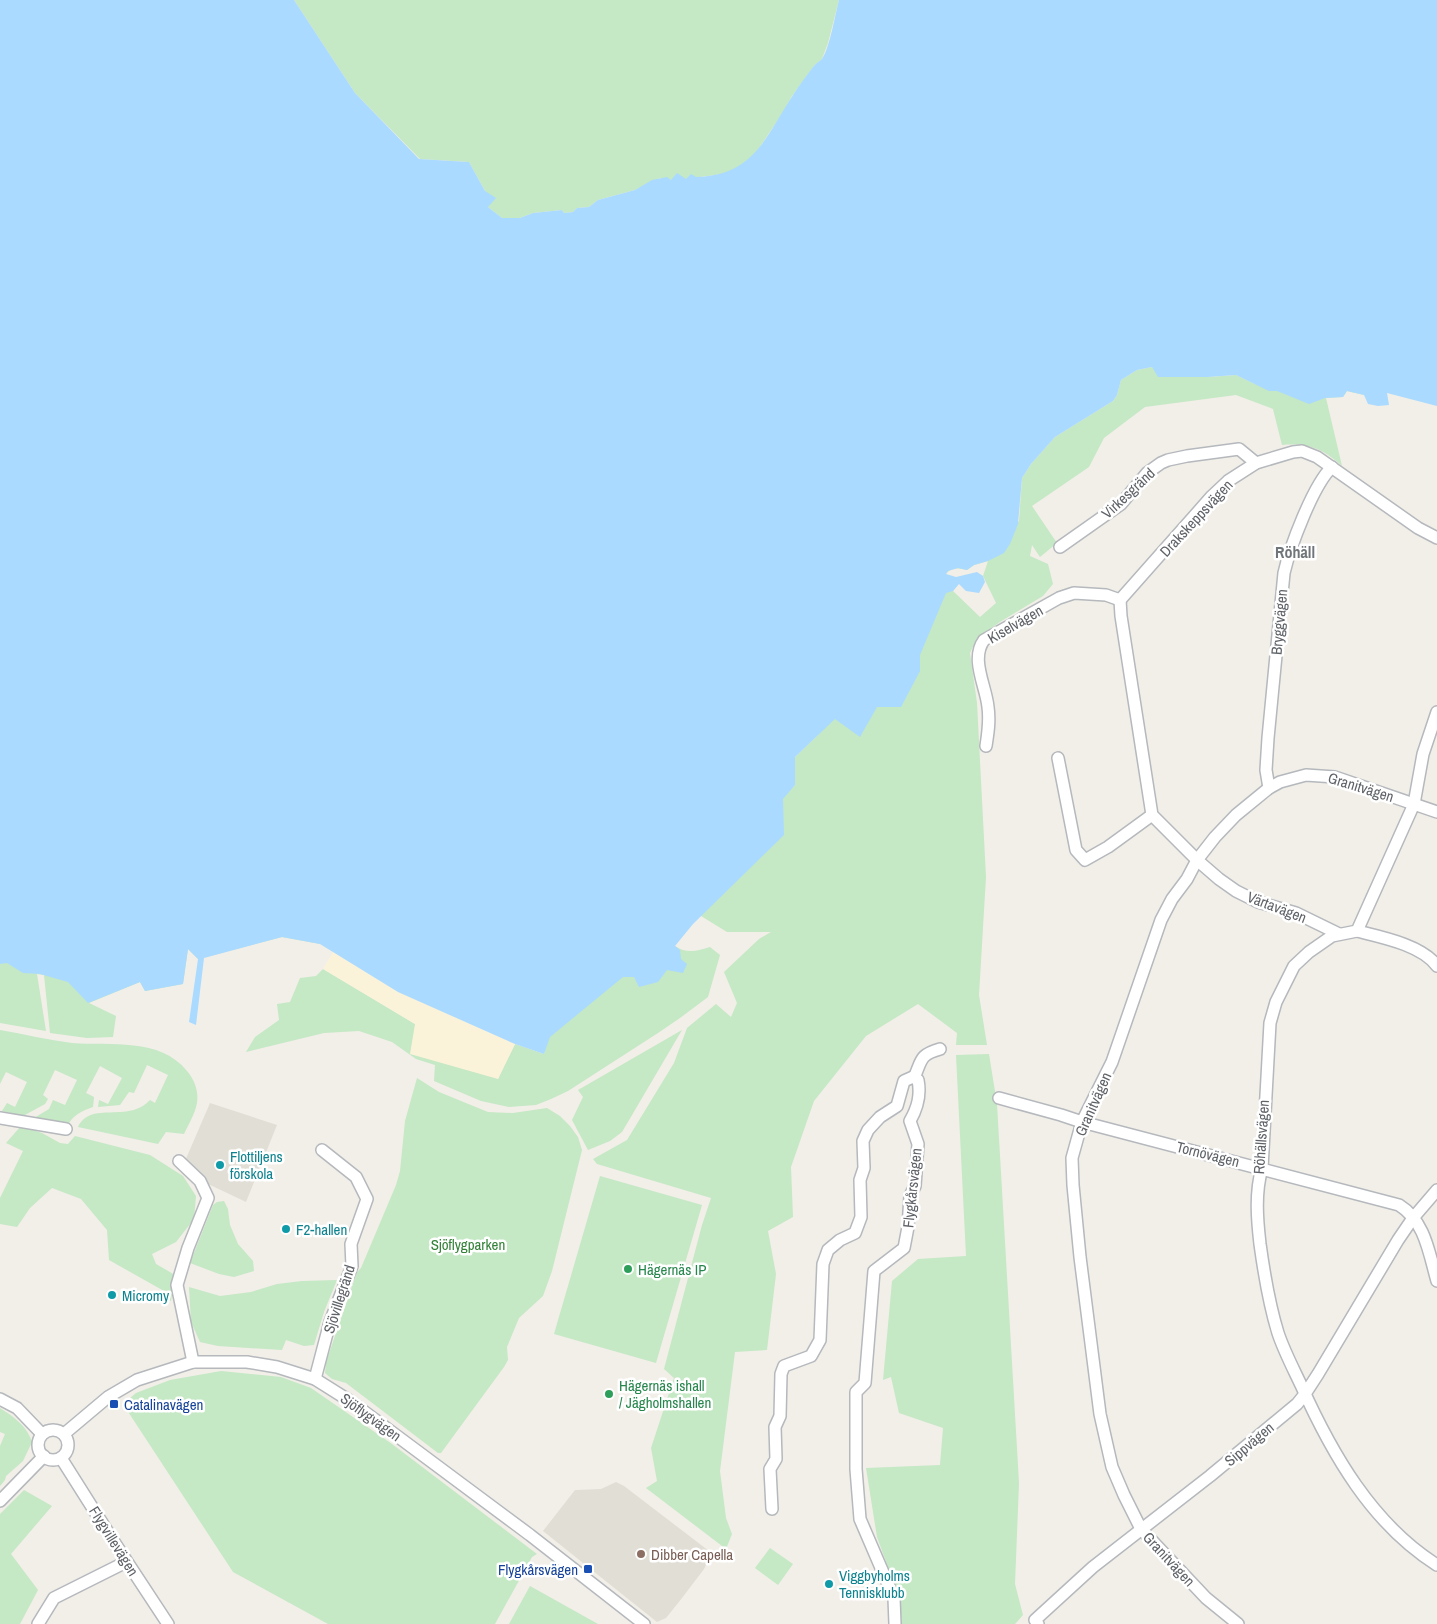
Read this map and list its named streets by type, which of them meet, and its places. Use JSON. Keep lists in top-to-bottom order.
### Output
{
  "streets": {
    "street": [
      "Virkesgränd",
      "Drakskeppsvägen",
      "Bryggvägen",
      "Kiselvägen",
      "Granitvägen",
      "Värtavägen",
      "Röhällsvägen",
      "Tornövägen",
      "Flygkårsvägen",
      "Sjövillegränd",
      "Sjöflygvägen",
      "Sippvägen",
      "Flygvillevägen"
    ]
  },
  "crossings": [
    ["Virkesgränd", "Drakskeppsvägen"],
    ["Drakskeppsvägen", "Bryggvägen"],
    ["Drakskeppsvägen", "Kiselvägen"],
    ["Bryggvägen", "Granitvägen"],
    ["Granitvägen", "Värtavägen"],
    ["Granitvägen", "Tornövägen"],
    ["Granitvägen", "Sippvägen"],
    ["Värtavägen", "Röhällsvägen"],
    ["Röhällsvägen", "Tornövägen"],
    ["Röhällsvägen", "Sippvägen"],
    ["Tornövägen", "Sippvägen"],
    ["Sjövillegränd", "Sjöflygvägen"],
    ["Sjöflygvägen", "Flygvillevägen"]
  ],
  "districts": ["Röhäll"],
  "parks": ["Sjöflygparken"],
  "places": {
    "other": [
      "Flottiljens förskola",
      "F2-hallen",
      "Hägernäs IP",
      "Micromy",
      "Hägernäs ishall / Jägholmshallen",
      "Dibber Capella",
      "Viggbyholms Tennisklubb"
    ],
    "transit": ["Catalinavägen", "Flygkårsvägen"]
  }
}
